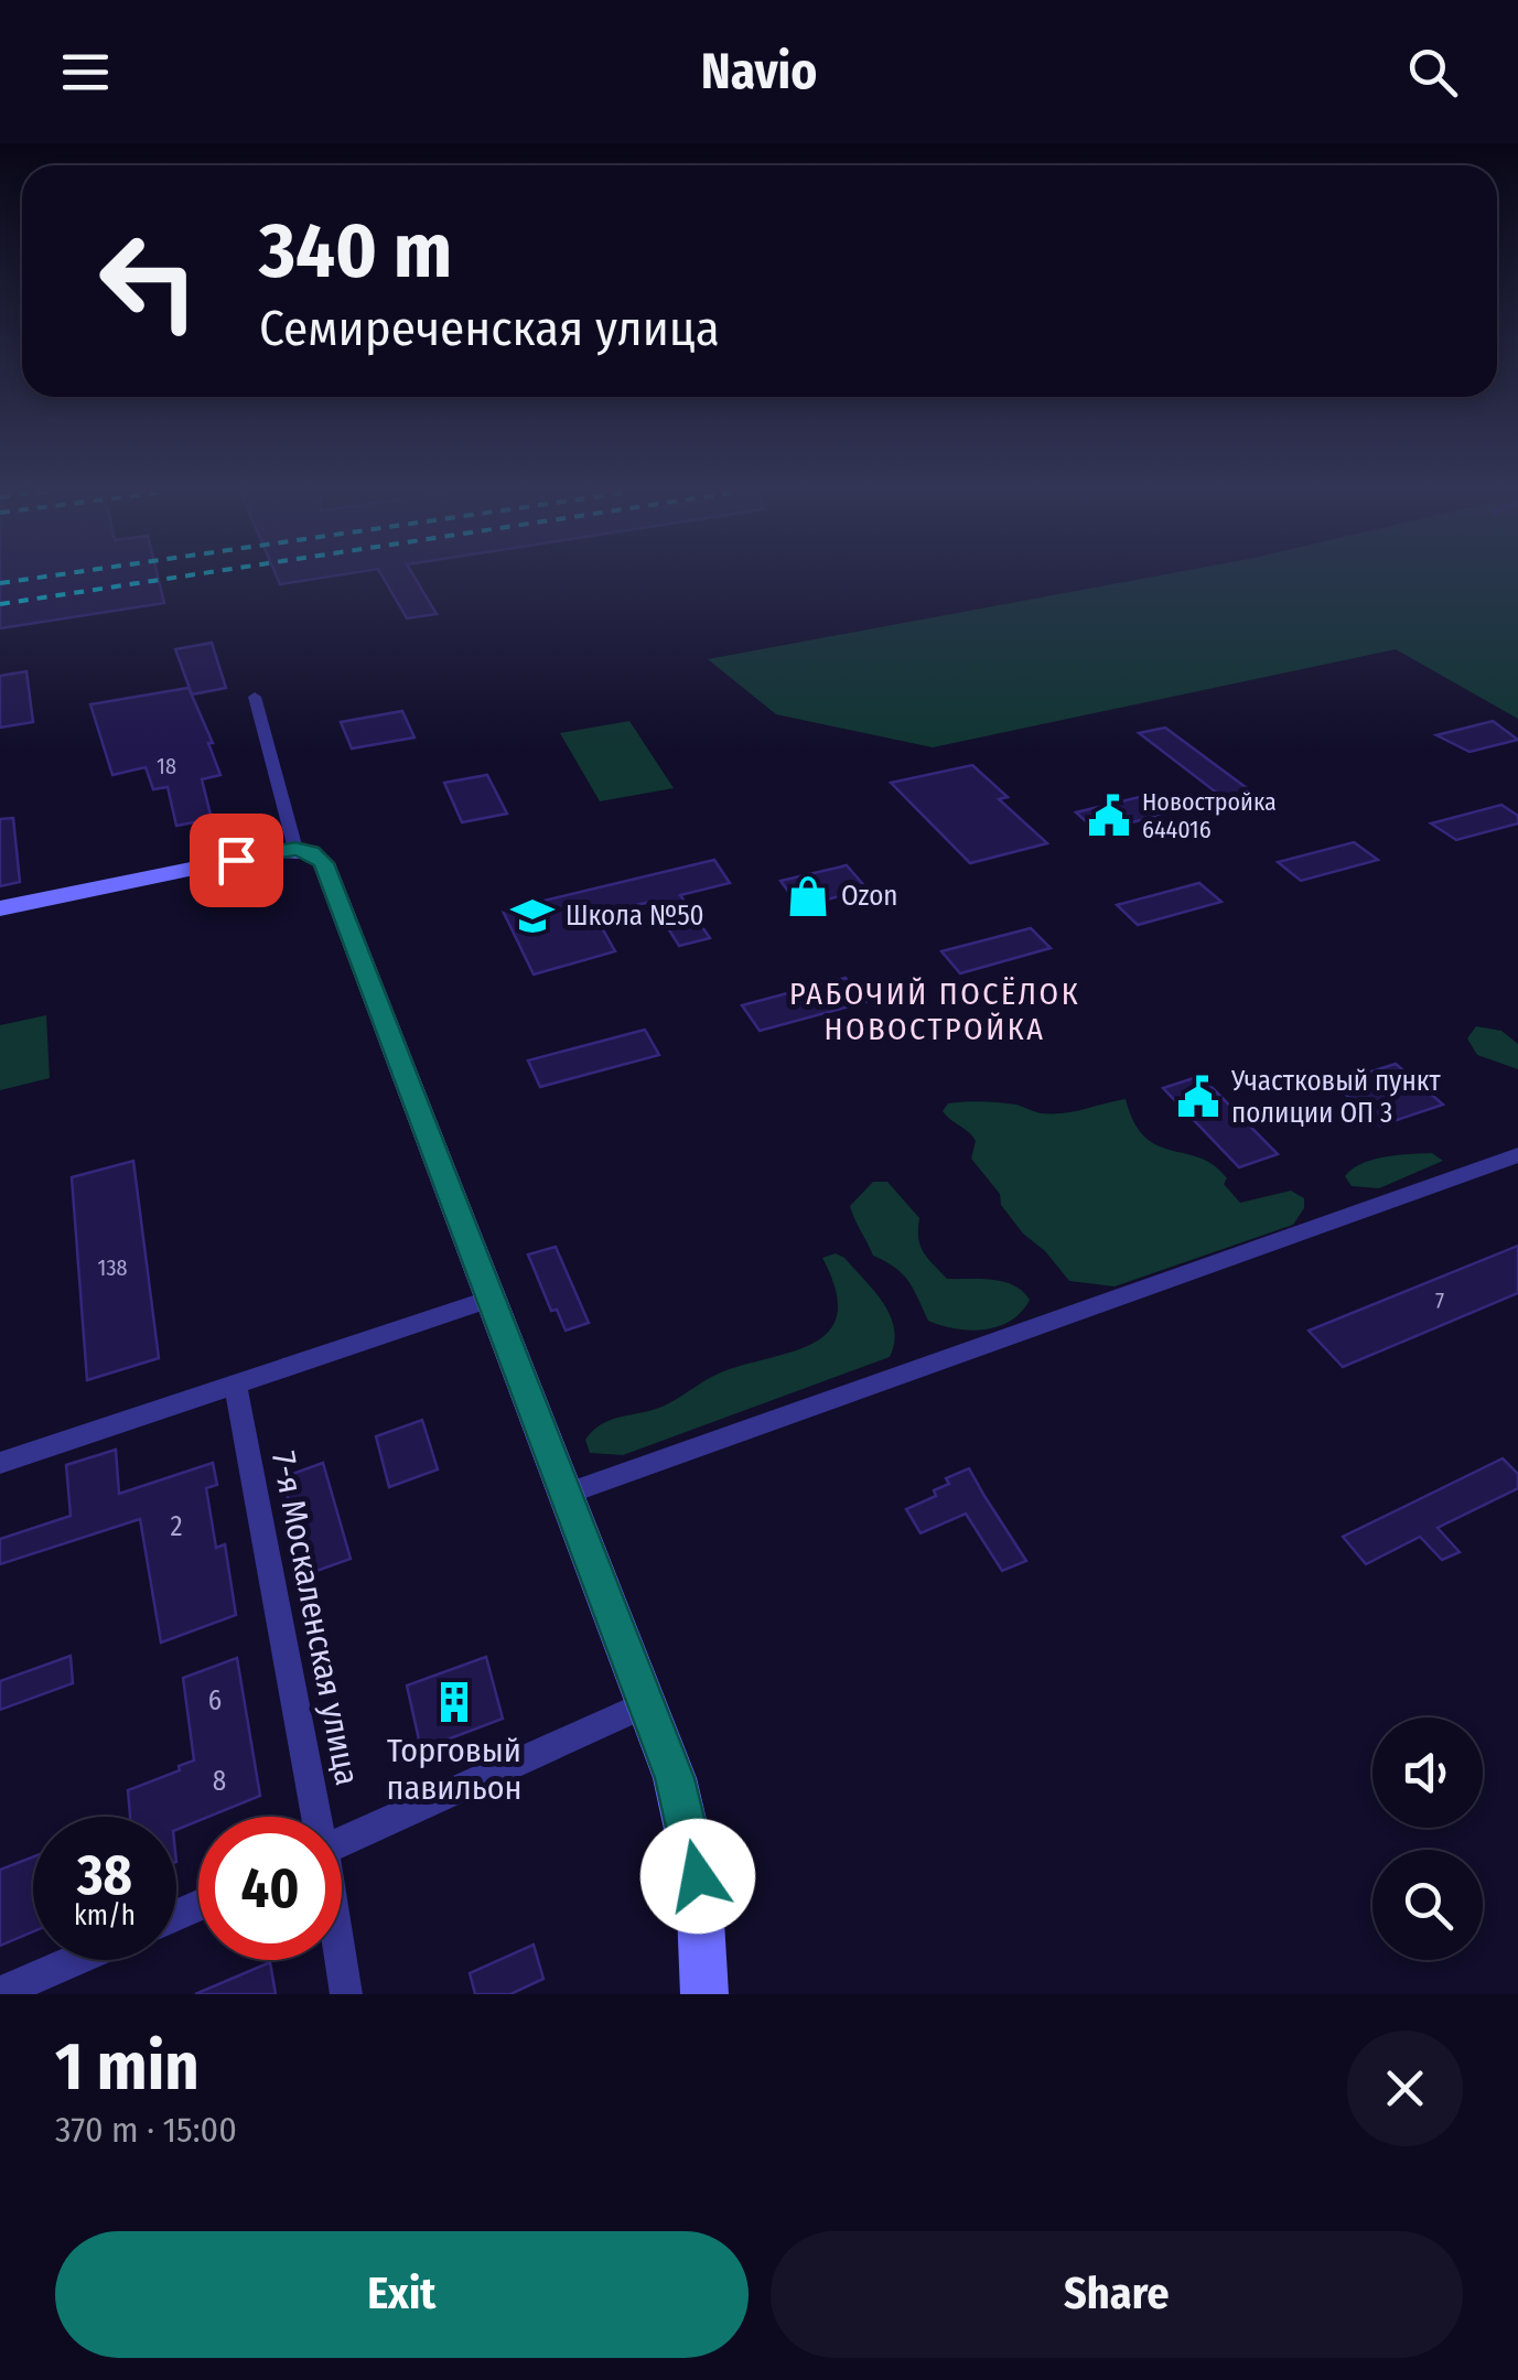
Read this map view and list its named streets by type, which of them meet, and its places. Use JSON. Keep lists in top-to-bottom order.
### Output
{
  "streets": {
    "street": ["7-я Москаленская улица"]
  },
  "districts": ["РАБОЧИЙ ПОСЁЛОК НОВОСТРОЙКА"],
  "places": {
    "public building": ["Новостройка 644016", "Участковый пункт полиции ОП 3"],
    "shop": ["Ozon"],
    "school or university": ["Школа №50"],
    "building": ["Торговый павильон"]
  },
  "house_numbers": [
    "18",
    "138",
    "7",
    "2",
    "6",
    "8"
  ],
  "page": {
    "header": "Navio",
    "turn": ["340 m", "Семиреченская улица"],
    "speed": "38 km/h",
    "limit": "40",
    "heading": ["1 min", "370 m · 15:00"],
    "buttons": ["Exit", "Share"]
  }
}
